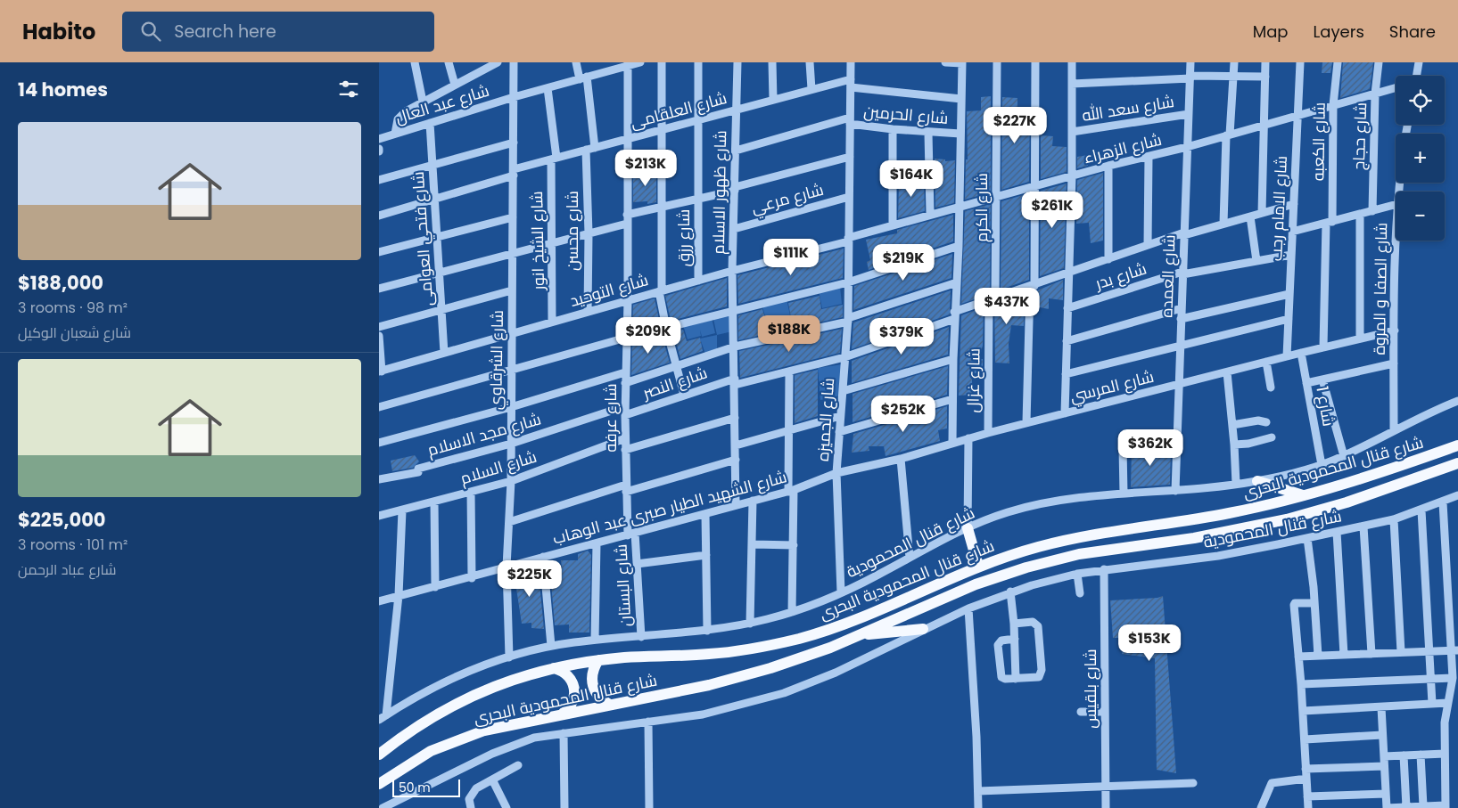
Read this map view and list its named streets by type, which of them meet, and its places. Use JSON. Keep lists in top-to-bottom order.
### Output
{
  "streets": {
    "main road": ["شارع قنال المحمودية البحرى"],
    "street": [
      "شارع عبد العال",
      "شارع سعد الله",
      "شارع العلقامى",
      "شارع الحرمين",
      "شارع حجاج",
      "شارع الكعبه",
      "شارع الزهراء",
      "شارع ظهور الاسلام",
      "شارع مرعي",
      "شارع الكرم",
      "شارع الامام رجب",
      "شارع محسن",
      "شارع رزق",
      "شارع فتحي العوامى",
      "شارع الشيخ انور",
      "شارع بدر",
      "شارع العمده",
      "شارع الصفا و المروة",
      "شارع التوحيد",
      "شارع الشرقاوي",
      "شارع غزال",
      "شارع النصر",
      "شارع المرسي",
      "شارع 1",
      "شارع عرفه",
      "شارع الجميزه",
      "شارع مجد الاسلام",
      "شارع السلام",
      "شارع الشهيد الطيار صبرى عبد الوهاب",
      "شارع قنال المحمودية",
      "شارع البستان",
      "شارع بلقيس"
    ]
  },
  "crossings": [
    ["شارع عبد العال", "شارع فتحي العوامى"],
    ["شارع عبد العال", "شارع الشيخ انور"],
    ["شارع عبد العال", "شارع الشرقاوي"],
    ["شارع عبد العال", "شارع عرفه"],
    ["شارع سعد الله", "شارع العمده"],
    ["شارع العلقامى", "شارع ظهور الاسلام"],
    ["شارع العلقامى", "شارع محسن"],
    ["شارع العلقامى", "شارع رزق"],
    ["شارع العلقامى", "شارع فتحي العوامى"],
    ["شارع العلقامى", "شارع الشيخ انور"],
    ["شارع العلقامى", "شارع الشرقاوي"],
    ["شارع العلقامى", "شارع عرفه"],
    ["شارع العلقامى", "شارع الجميزه"],
    ["شارع الحرمين", "شارع الجميزه"],
    ["شارع حجاج", "شارع الزهراء"],
    ["شارع الكعبه", "شارع الزهراء"],
    ["شارع الكعبه", "شارع المرسي"],
    ["شارع الزهراء", "شارع الكرم"],
    ["شارع الزهراء", "شارع الامام رجب"],
    ["شارع الزهراء", "شارع العمده"],
    ["شارع الزهراء", "شارع التوحيد"],
    ["شارع الزهراء", "شارع الجميزه"],
    ["شارع ظهور الاسلام", "شارع مرعي"],
    ["شارع ظهور الاسلام", "شارع التوحيد"],
    ["شارع ظهور الاسلام", "شارع النصر"],
    ["شارع ظهور الاسلام", "شارع الشهيد الطيار صبرى عبد الوهاب"],
    ["شارع مرعي", "شارع الجميزه"],
    ["شارع الكرم", "شارع غزال"],
    ["شارع الامام رجب", "شارع بدر"],
    ["شارع الامام رجب", "شارع المرسي"],
    ["شارع محسن", "شارع التوحيد"],
    ["شارع رزق", "شارع التوحيد"],
    ["شارع فتحي العوامى", "شارع التوحيد"],
    ["شارع الشيخ انور", "شارع التوحيد"],
    ["شارع بدر", "شارع العمده"],
    ["شارع العمده", "شارع المرسي"],
    ["شارع العمده", "شارع قنال المحمودية"],
    ["شارع الصفا و المروة", "شارع المرسي"],
    ["شارع الصفا و المروة", "شارع قنال المحمودية"],
    ["شارع التوحيد", "شارع الشرقاوي"],
    ["شارع التوحيد", "شارع عرفه"],
    ["شارع التوحيد", "شارع الجميزه"],
    ["شارع الشرقاوي", "شارع مجد الاسلام"],
    ["شارع الشرقاوي", "شارع السلام"],
    ["شارع الشرقاوي", "شارع الشهيد الطيار صبرى عبد الوهاب"],
    ["شارع الشرقاوي", "شارع قنال المحمودية"],
    ["شارع غزال", "شارع المرسي"],
    ["شارع النصر", "شارع عرفه"],
    ["شارع النصر", "شارع الجميزه"],
    ["شارع المرسي", "شارع 1"],
    ["شارع المرسي", "شارع الجميزه"],
    ["شارع المرسي", "شارع الشهيد الطيار صبرى عبد الوهاب"],
    ["شارع 1", "شارع قنال المحمودية"],
    ["شارع عرفه", "شارع مجد الاسلام"],
    ["شارع عرفه", "شارع السلام"],
    ["شارع عرفه", "شارع الشهيد الطيار صبرى عبد الوهاب"],
    ["شارع عرفه", "شارع البستان"],
    ["شارع الجميزه", "شارع الشهيد الطيار صبرى عبد الوهاب"],
    ["شارع الجميزه", "شارع قنال المحمودية"],
    ["شارع الشهيد الطيار صبرى عبد الوهاب", "شارع البستان"],
    ["شارع قنال المحمودية", "شارع البستان"],
    ["شارع قنال المحمودية", "شارع بلقيس"]
  ],
  "scale_bar": "50 m",
  "page": {
    "header": "Habito",
    "search": "Search here",
    "nav": ["Map", "Layers", "Share"],
    "heading": "14 homes",
    "map_buttons": ["+", "−"],
    "price": [
      "$227K",
      "$213K",
      "$164K",
      "$261K",
      "$111K",
      "$219K",
      "$437K",
      "$188K",
      "$209K",
      "$379K",
      "$252K",
      "$362K",
      "$225K",
      "$153K"
    ],
    "list": [
      {
        "name": "$188,000",
        "note": "3 rooms · 98 m² · شارع شعبان الوكيل"
      },
      {
        "name": "$225,000",
        "note": "3 rooms · 101 m² · شارع عباد الرحمن"
      }
    ],
    "scale": "50 m"
  }
}
